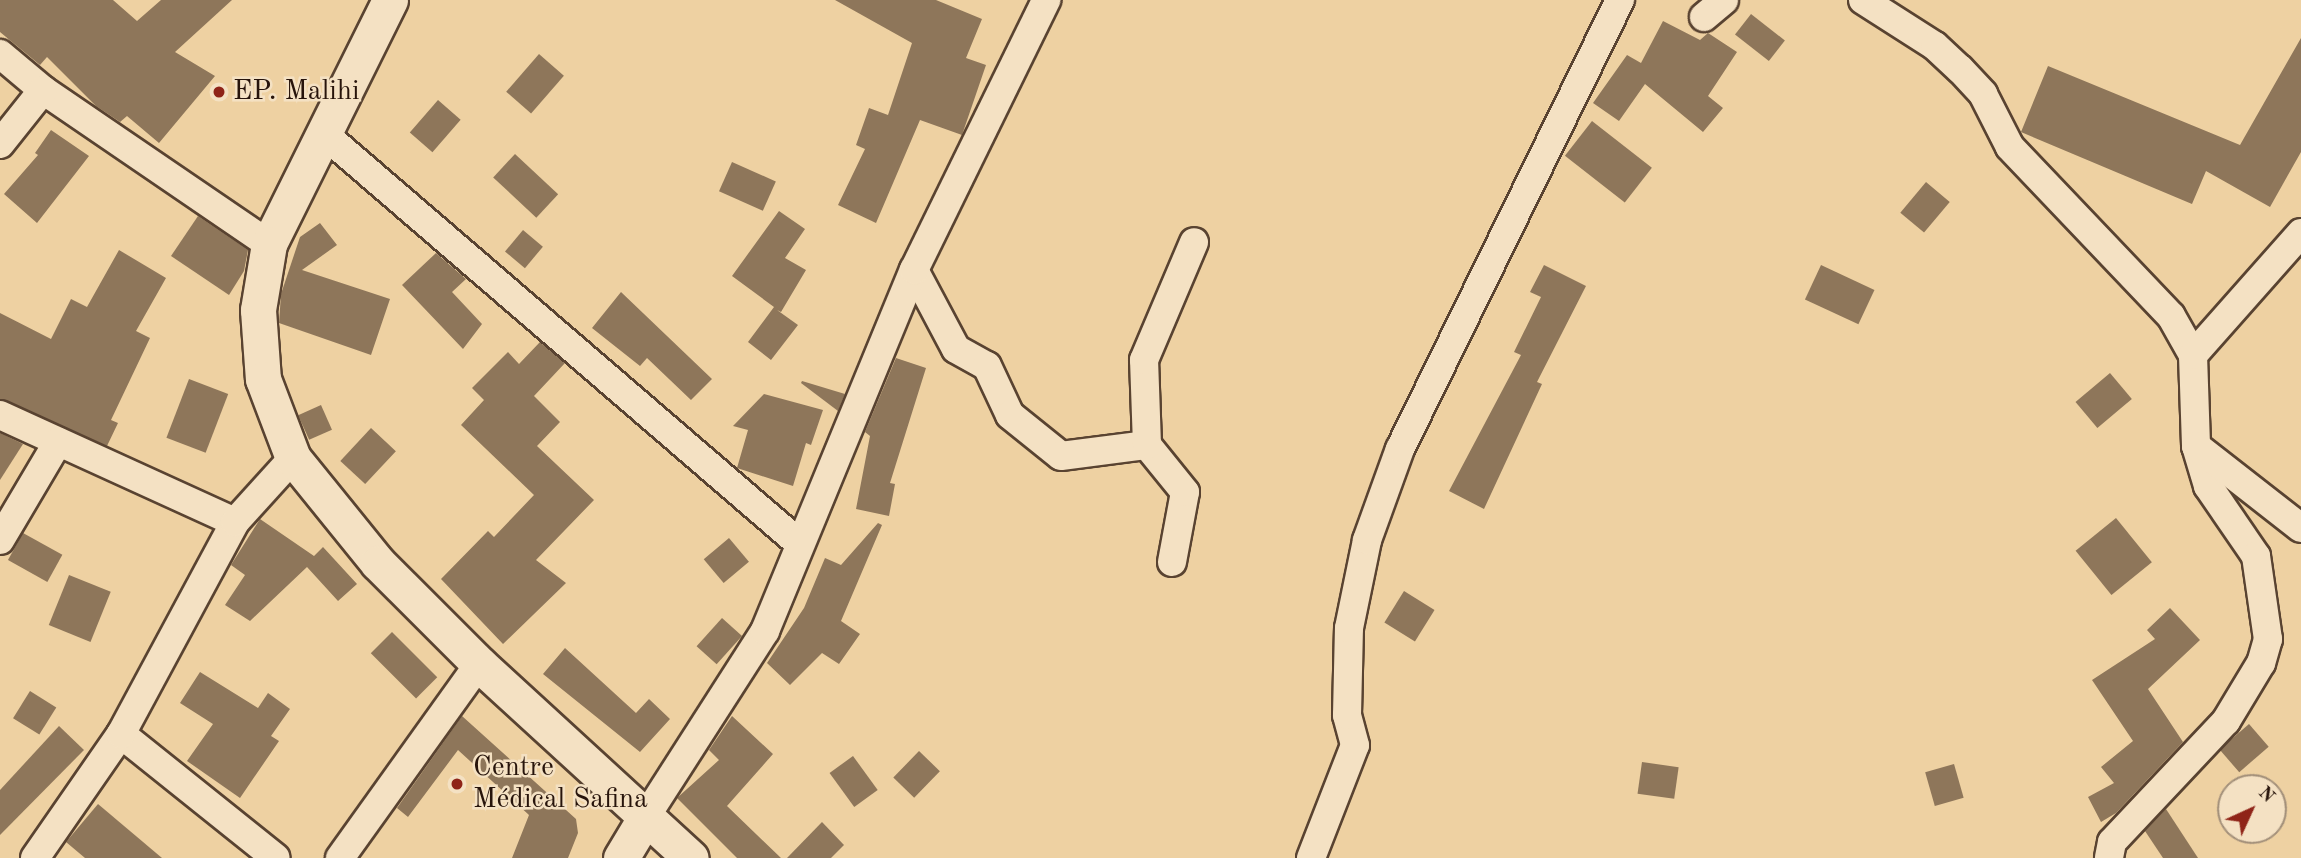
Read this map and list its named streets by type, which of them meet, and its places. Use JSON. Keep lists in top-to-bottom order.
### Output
{
  "places": ["EP. Malihi", "Centre Médical Safina"],
  "north": "top right"
}
